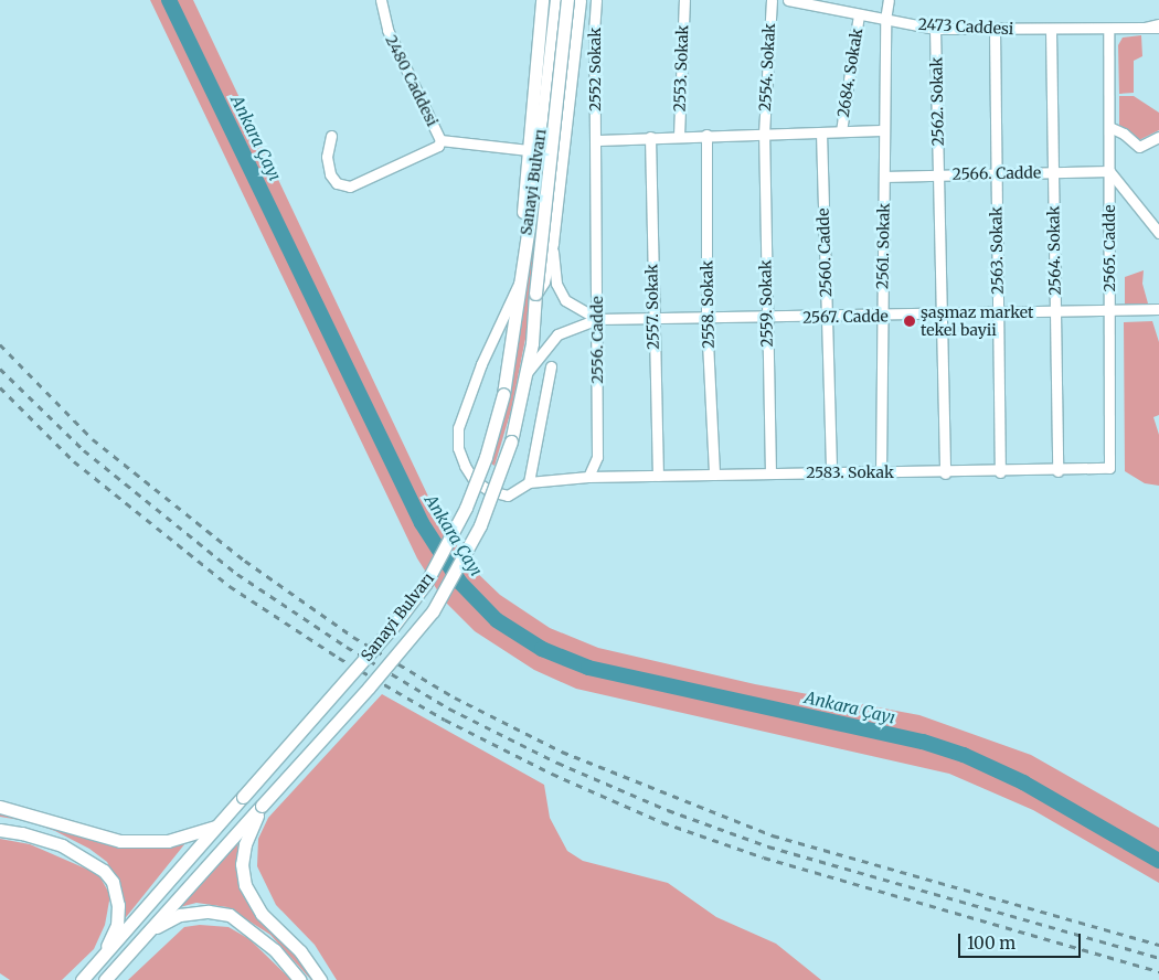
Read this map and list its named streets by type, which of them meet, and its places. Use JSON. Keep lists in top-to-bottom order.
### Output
{
  "streets": {
    "main road": ["Sanayi Bulvarı"],
    "street": [
      "2473 Caddesi",
      "2554. Sokak",
      "2553. Sokak",
      "2552 Sokak",
      "2684. Sokak",
      "2480 Caddesi",
      "2562. Sokak",
      "2566. Cadde",
      "2561. Sokak",
      "2565. Cadde",
      "2563. Sokak",
      "2564. Sokak",
      "2560. Cadde",
      "2559. Sokak",
      "2558. Sokak",
      "2557. Sokak",
      "2567. Cadde",
      "2556. Cadde",
      "2583. Sokak"
    ]
  },
  "crossings": [
    ["2473 Caddesi", "2684. Sokak"],
    ["2473 Caddesi", "2562. Sokak"],
    ["2473 Caddesi", "2561. Sokak"],
    ["2473 Caddesi", "2565. Cadde"],
    ["2473 Caddesi", "2563. Sokak"],
    ["2473 Caddesi", "2564. Sokak"],
    ["2554. Sokak", "2559. Sokak"],
    ["2552 Sokak", "2556. Cadde"],
    ["2562. Sokak", "2566. Cadde"],
    ["2562. Sokak", "2567. Cadde"],
    ["2562. Sokak", "2583. Sokak"],
    ["2566. Cadde", "2561. Sokak"],
    ["2566. Cadde", "2565. Cadde"],
    ["2566. Cadde", "2563. Sokak"],
    ["2566. Cadde", "2564. Sokak"],
    ["2561. Sokak", "2567. Cadde"],
    ["2561. Sokak", "2583. Sokak"],
    ["2565. Cadde", "2567. Cadde"],
    ["2565. Cadde", "2583. Sokak"],
    ["2563. Sokak", "2567. Cadde"],
    ["2563. Sokak", "2583. Sokak"],
    ["2564. Sokak", "2567. Cadde"],
    ["2564. Sokak", "2583. Sokak"],
    ["2560. Cadde", "2567. Cadde"],
    ["2560. Cadde", "2583. Sokak"],
    ["2559. Sokak", "2567. Cadde"],
    ["2559. Sokak", "2583. Sokak"],
    ["2558. Sokak", "2567. Cadde"],
    ["2558. Sokak", "2583. Sokak"],
    ["2557. Sokak", "2567. Cadde"],
    ["2557. Sokak", "2583. Sokak"],
    ["2567. Cadde", "2556. Cadde"],
    ["2556. Cadde", "2583. Sokak"]
  ],
  "water": ["Ankara Çayı"],
  "places": ["şaşmaz market tekel bayii"],
  "scale_bar": "100 m"
}
